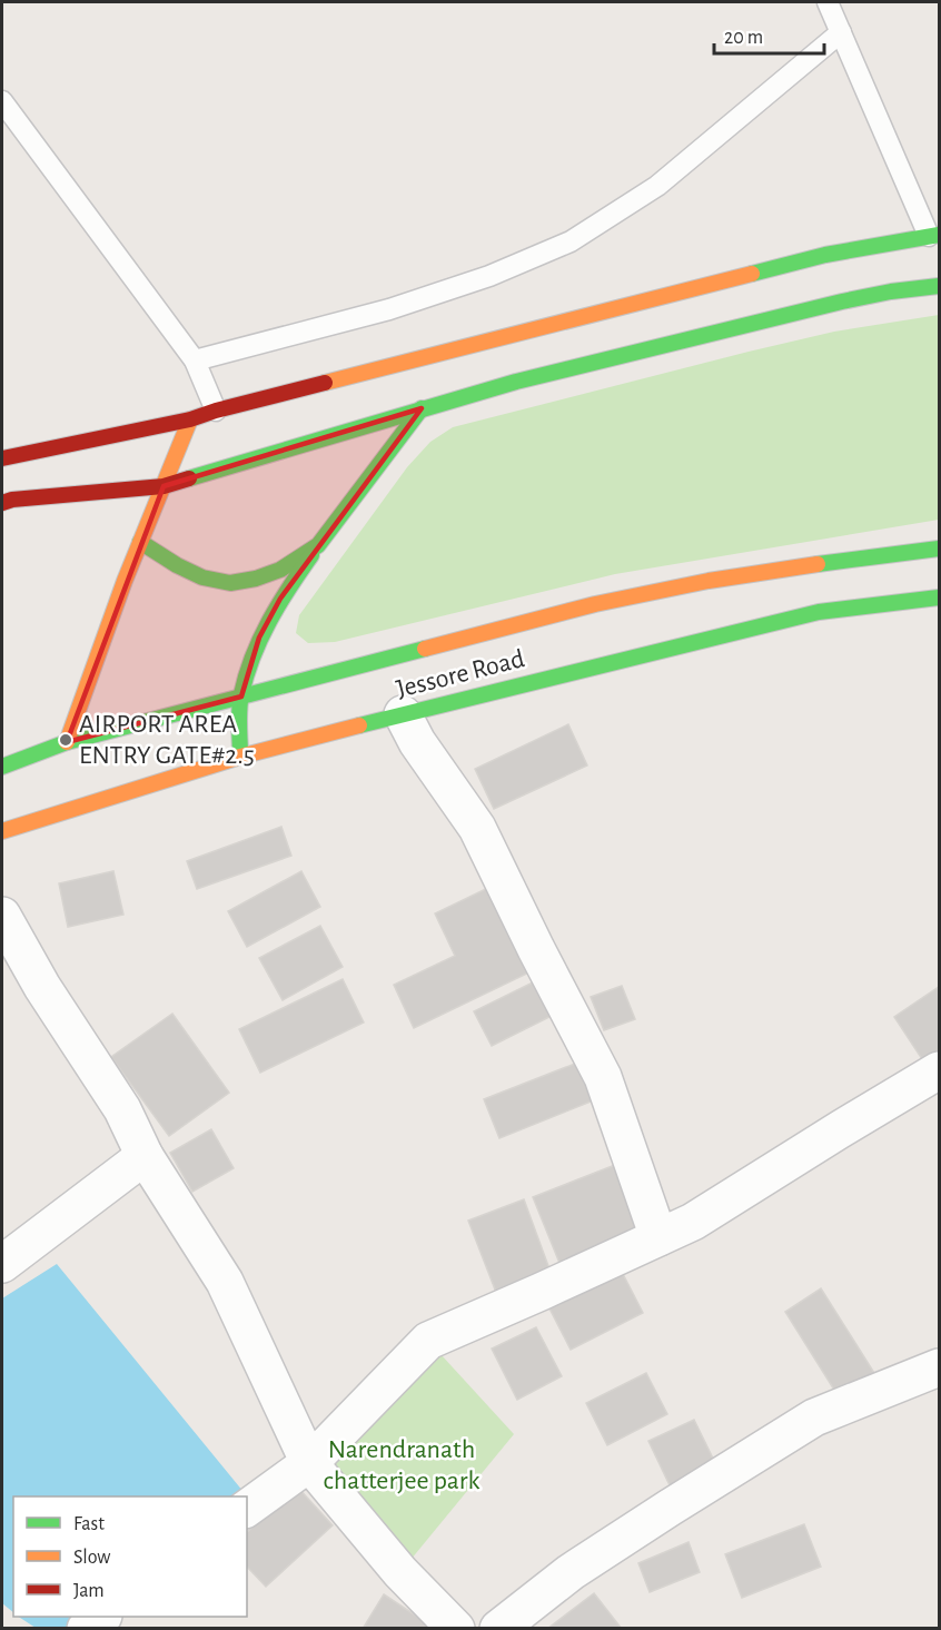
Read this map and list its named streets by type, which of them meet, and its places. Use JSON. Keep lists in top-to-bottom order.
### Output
{
  "streets": {
    "street": ["Jessore Road"]
  },
  "parks": ["Narendranath chatterjee park"],
  "places": ["AIRPORT AREA ENTRY GATE#2.5"],
  "legend": ["Fast", "Slow", "Jam"],
  "scale_bar": "20 m"
}
